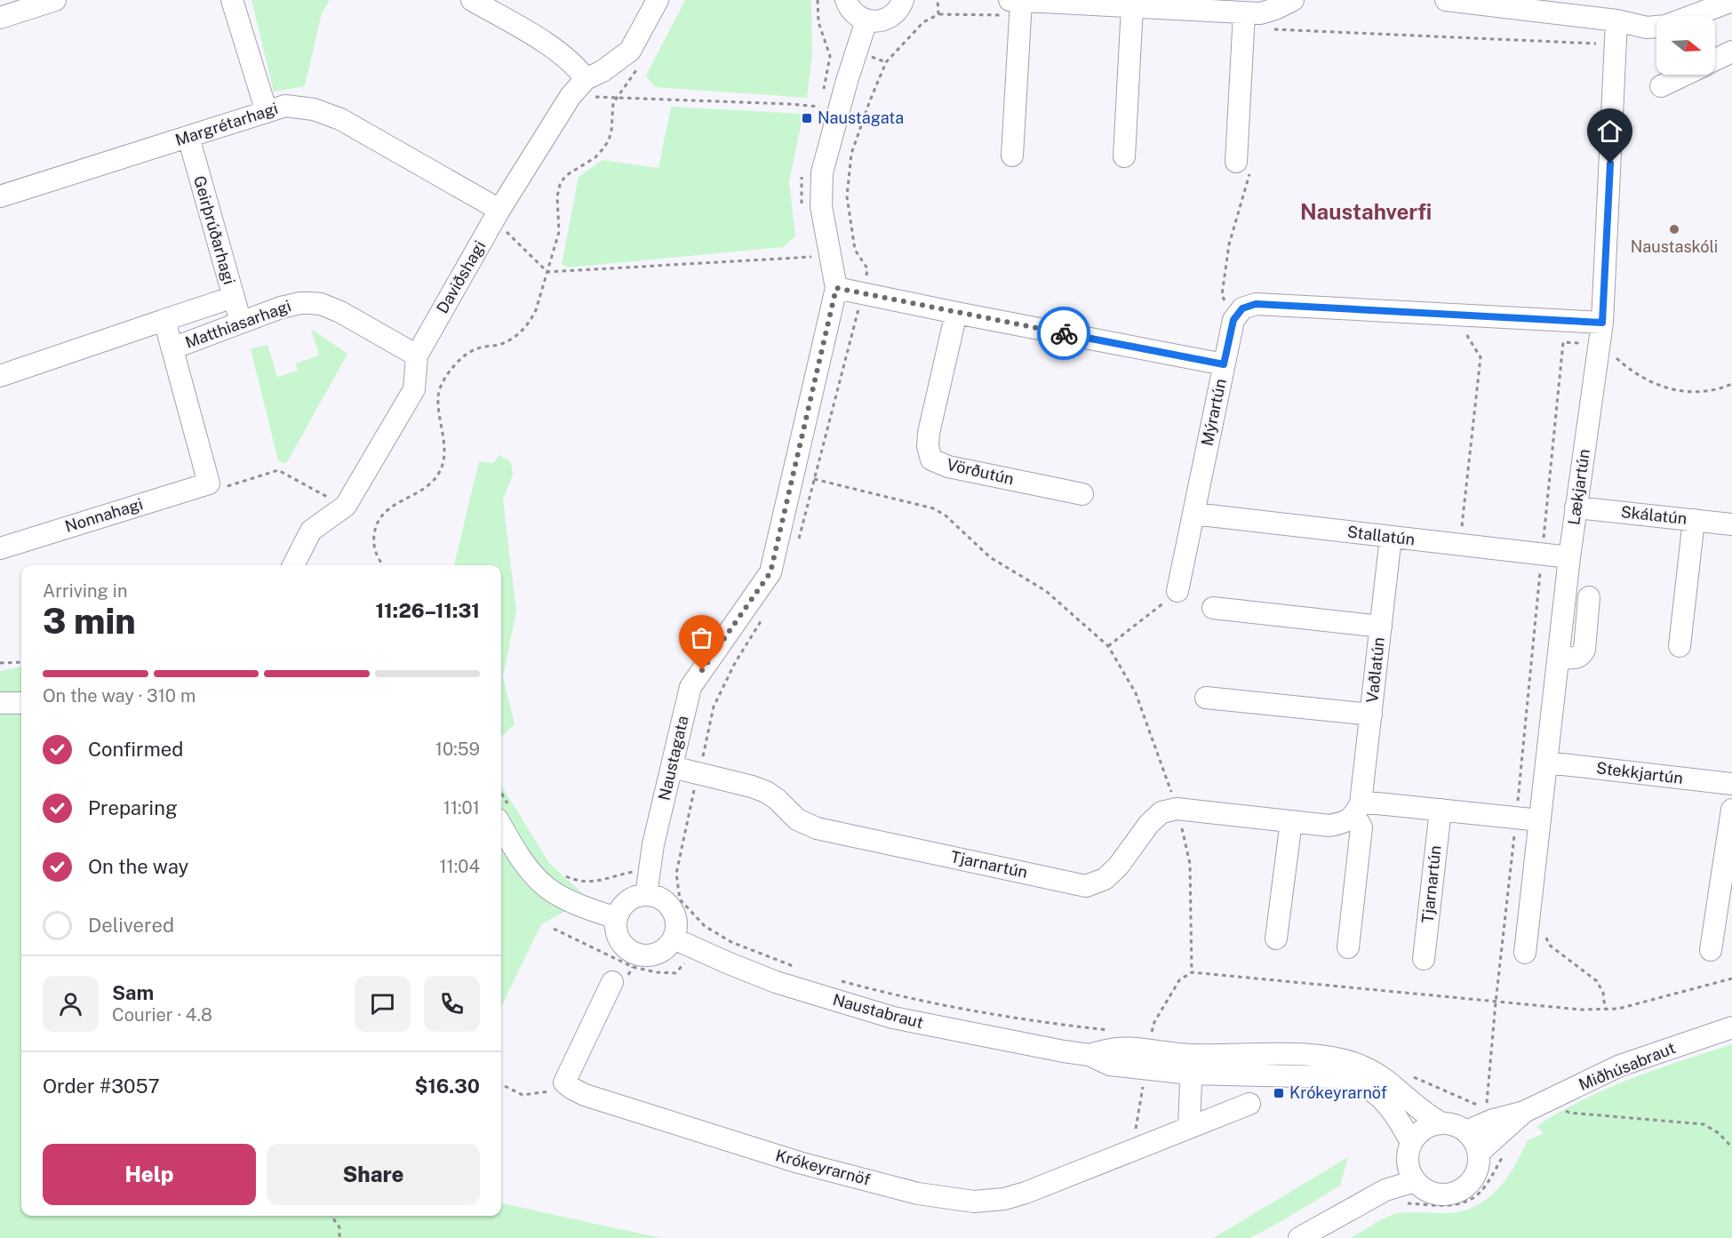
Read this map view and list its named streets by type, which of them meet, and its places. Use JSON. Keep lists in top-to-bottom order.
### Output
{
  "streets": {
    "street": [
      "Margrétarhagi",
      "Geirþrúðarhagi",
      "Daviðshagi",
      "Matthiasarhagi",
      "Mýrartún",
      "Vörðutún",
      "Lækjartún",
      "Nonnahagi",
      "Skálatún",
      "Stallatún",
      "Vaðlatún",
      "Naustagata",
      "Stekkjartún",
      "Tjarnartún",
      "Naustabraut",
      "Miðhúsabraut",
      "Krókeyrarnöf"
    ]
  },
  "crossings": [
    ["Margrétarhagi", "Geirþrúðarhagi"],
    ["Margrétarhagi", "Daviðshagi"],
    ["Geirþrúðarhagi", "Matthiasarhagi"],
    ["Daviðshagi", "Matthiasarhagi"],
    ["Mýrartún", "Lækjartún"],
    ["Mýrartún", "Stallatún"],
    ["Lækjartún", "Skálatún"],
    ["Lækjartún", "Stallatún"],
    ["Lækjartún", "Stekkjartún"],
    ["Stallatún", "Vaðlatún"],
    ["Naustagata", "Tjarnartún"],
    ["Naustagata", "Naustabraut"],
    ["Naustabraut", "Miðhúsabraut"]
  ],
  "districts": ["Naustahverfi"],
  "places": {
    "transit": ["Naustagata", "Krókeyrarnöf"],
    "other": ["Naustaskóli"]
  },
  "north": "right",
  "page": {
    "heading": ["3 min", "Arriving in", "11:26–11:31"],
    "panel": [
      "Sam",
      "Courier · 4.8",
      "Order #3057",
      "$16.30"
    ],
    "bar": "On the way · 310 m",
    "list": [
      ["Confirmed", "10:59"],
      ["Preparing", "11:01"],
      ["On the way", "11:04"],
      "Delivered"
    ],
    "buttons": ["Help", "Share"]
  }
}
